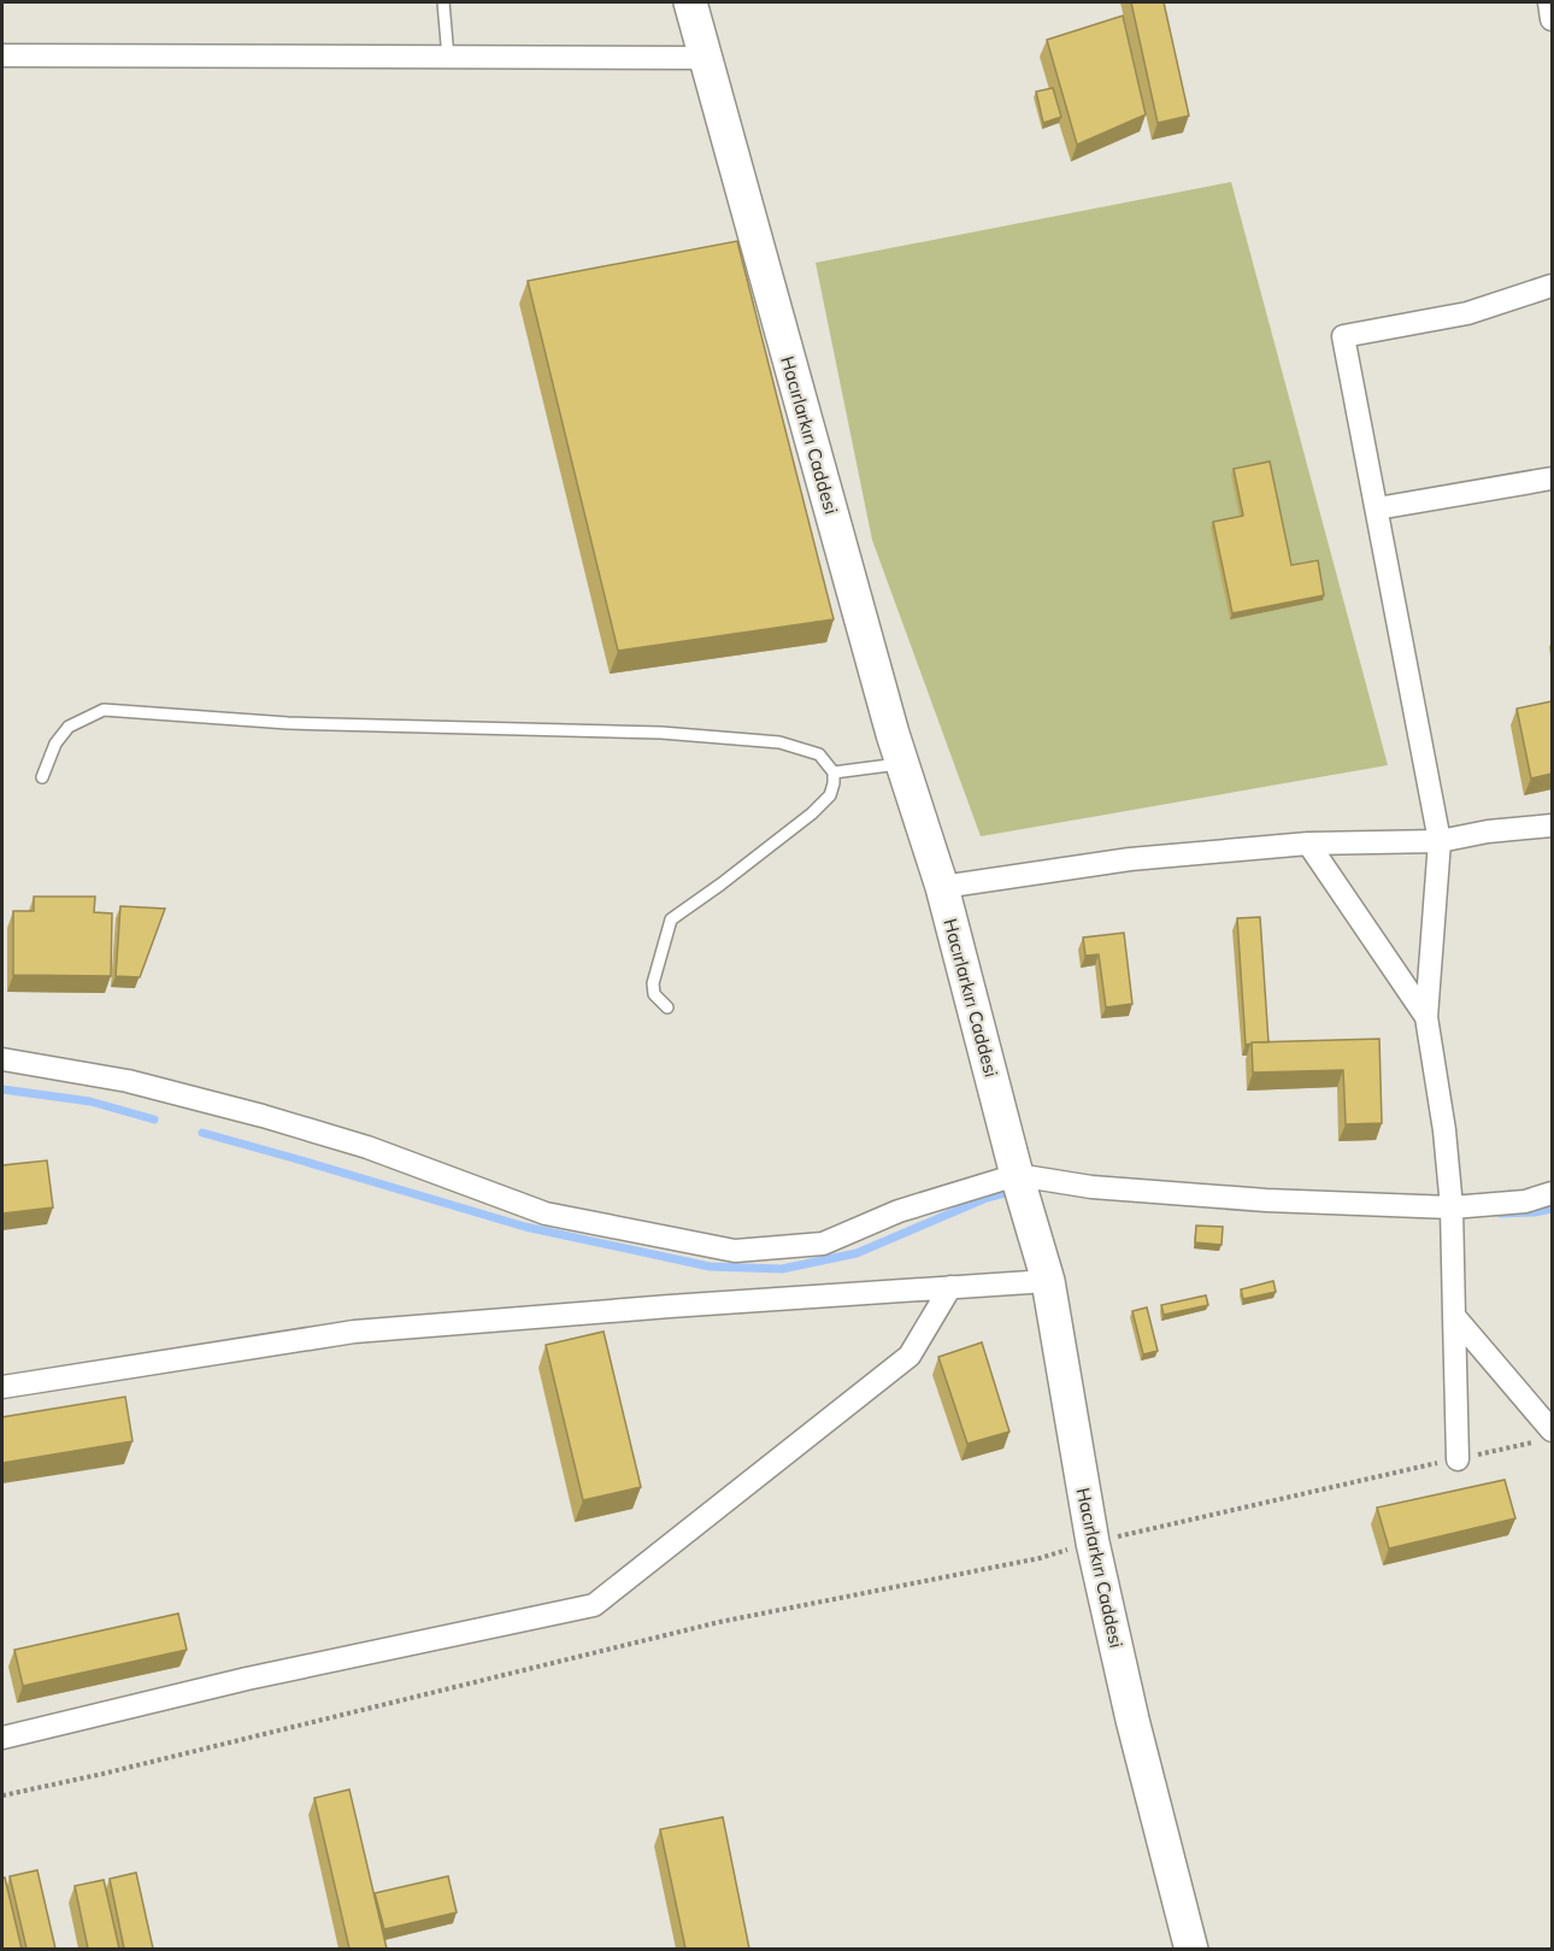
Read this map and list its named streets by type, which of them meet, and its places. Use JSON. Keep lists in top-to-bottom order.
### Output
{
  "streets": {
    "street": ["Hacırlarkırı Caddesi"]
  }
}
